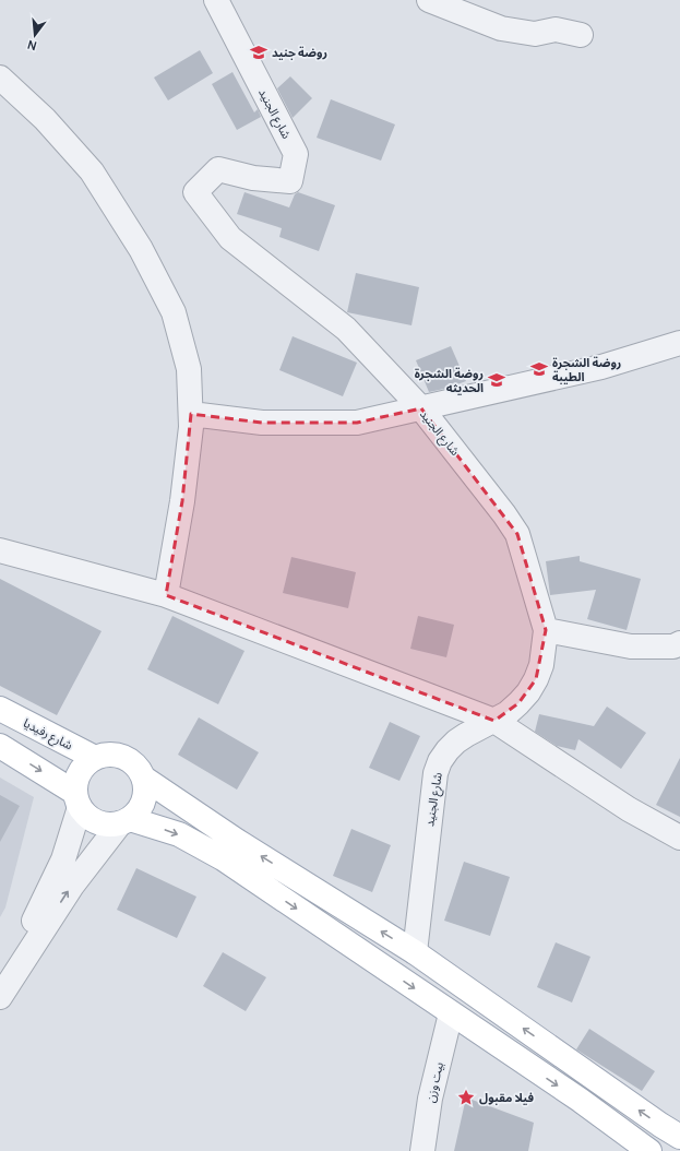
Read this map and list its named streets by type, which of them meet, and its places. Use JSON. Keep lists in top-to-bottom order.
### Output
{
  "streets": {
    "main road": ["شارع رفيديا"],
    "street": ["شارع الجنيد", "بيت وزن"]
  },
  "places": {
    "school or university": ["روضة جنيد", "روضة الشجرة الطيبة", "روضة الشجرة الحديثه"],
    "place": ["فيلا مقبول"]
  },
  "north": "bottom"
}
